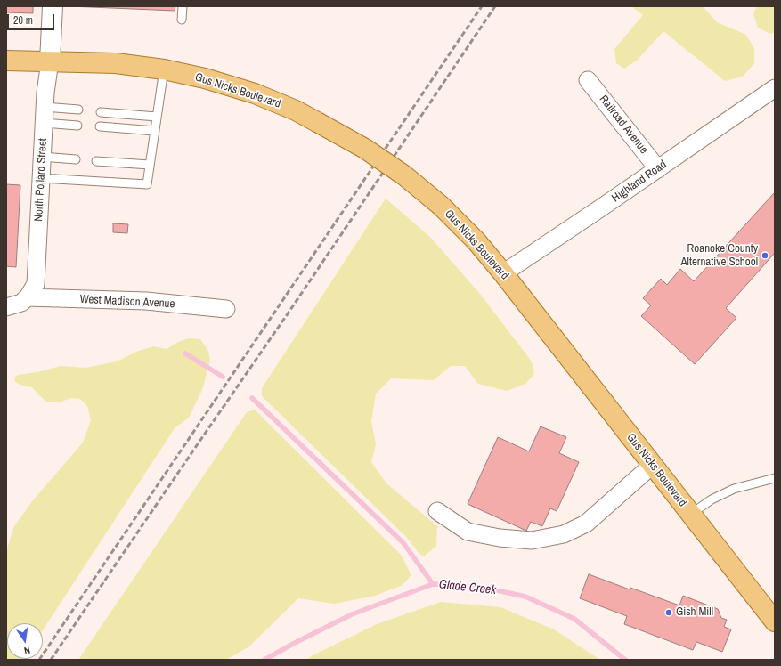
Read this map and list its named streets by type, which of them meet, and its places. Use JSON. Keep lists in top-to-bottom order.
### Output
{
  "streets": {
    "main road": ["Gus Nicks Boulevard"],
    "street": [
      "Railroad Avenue",
      "North Pollard Street",
      "Highland Road",
      "West Madison Avenue"
    ]
  },
  "crossings": [
    ["Gus Nicks Boulevard", "North Pollard Street"],
    ["Gus Nicks Boulevard", "Highland Road"],
    ["Railroad Avenue", "Highland Road"],
    ["North Pollard Street", "West Madison Avenue"]
  ],
  "water": ["Glade Creek"],
  "places": ["Roanoke County Alternative School", "Gish Mill"],
  "scale_bar": "20 m",
  "north": "bottom"
}
